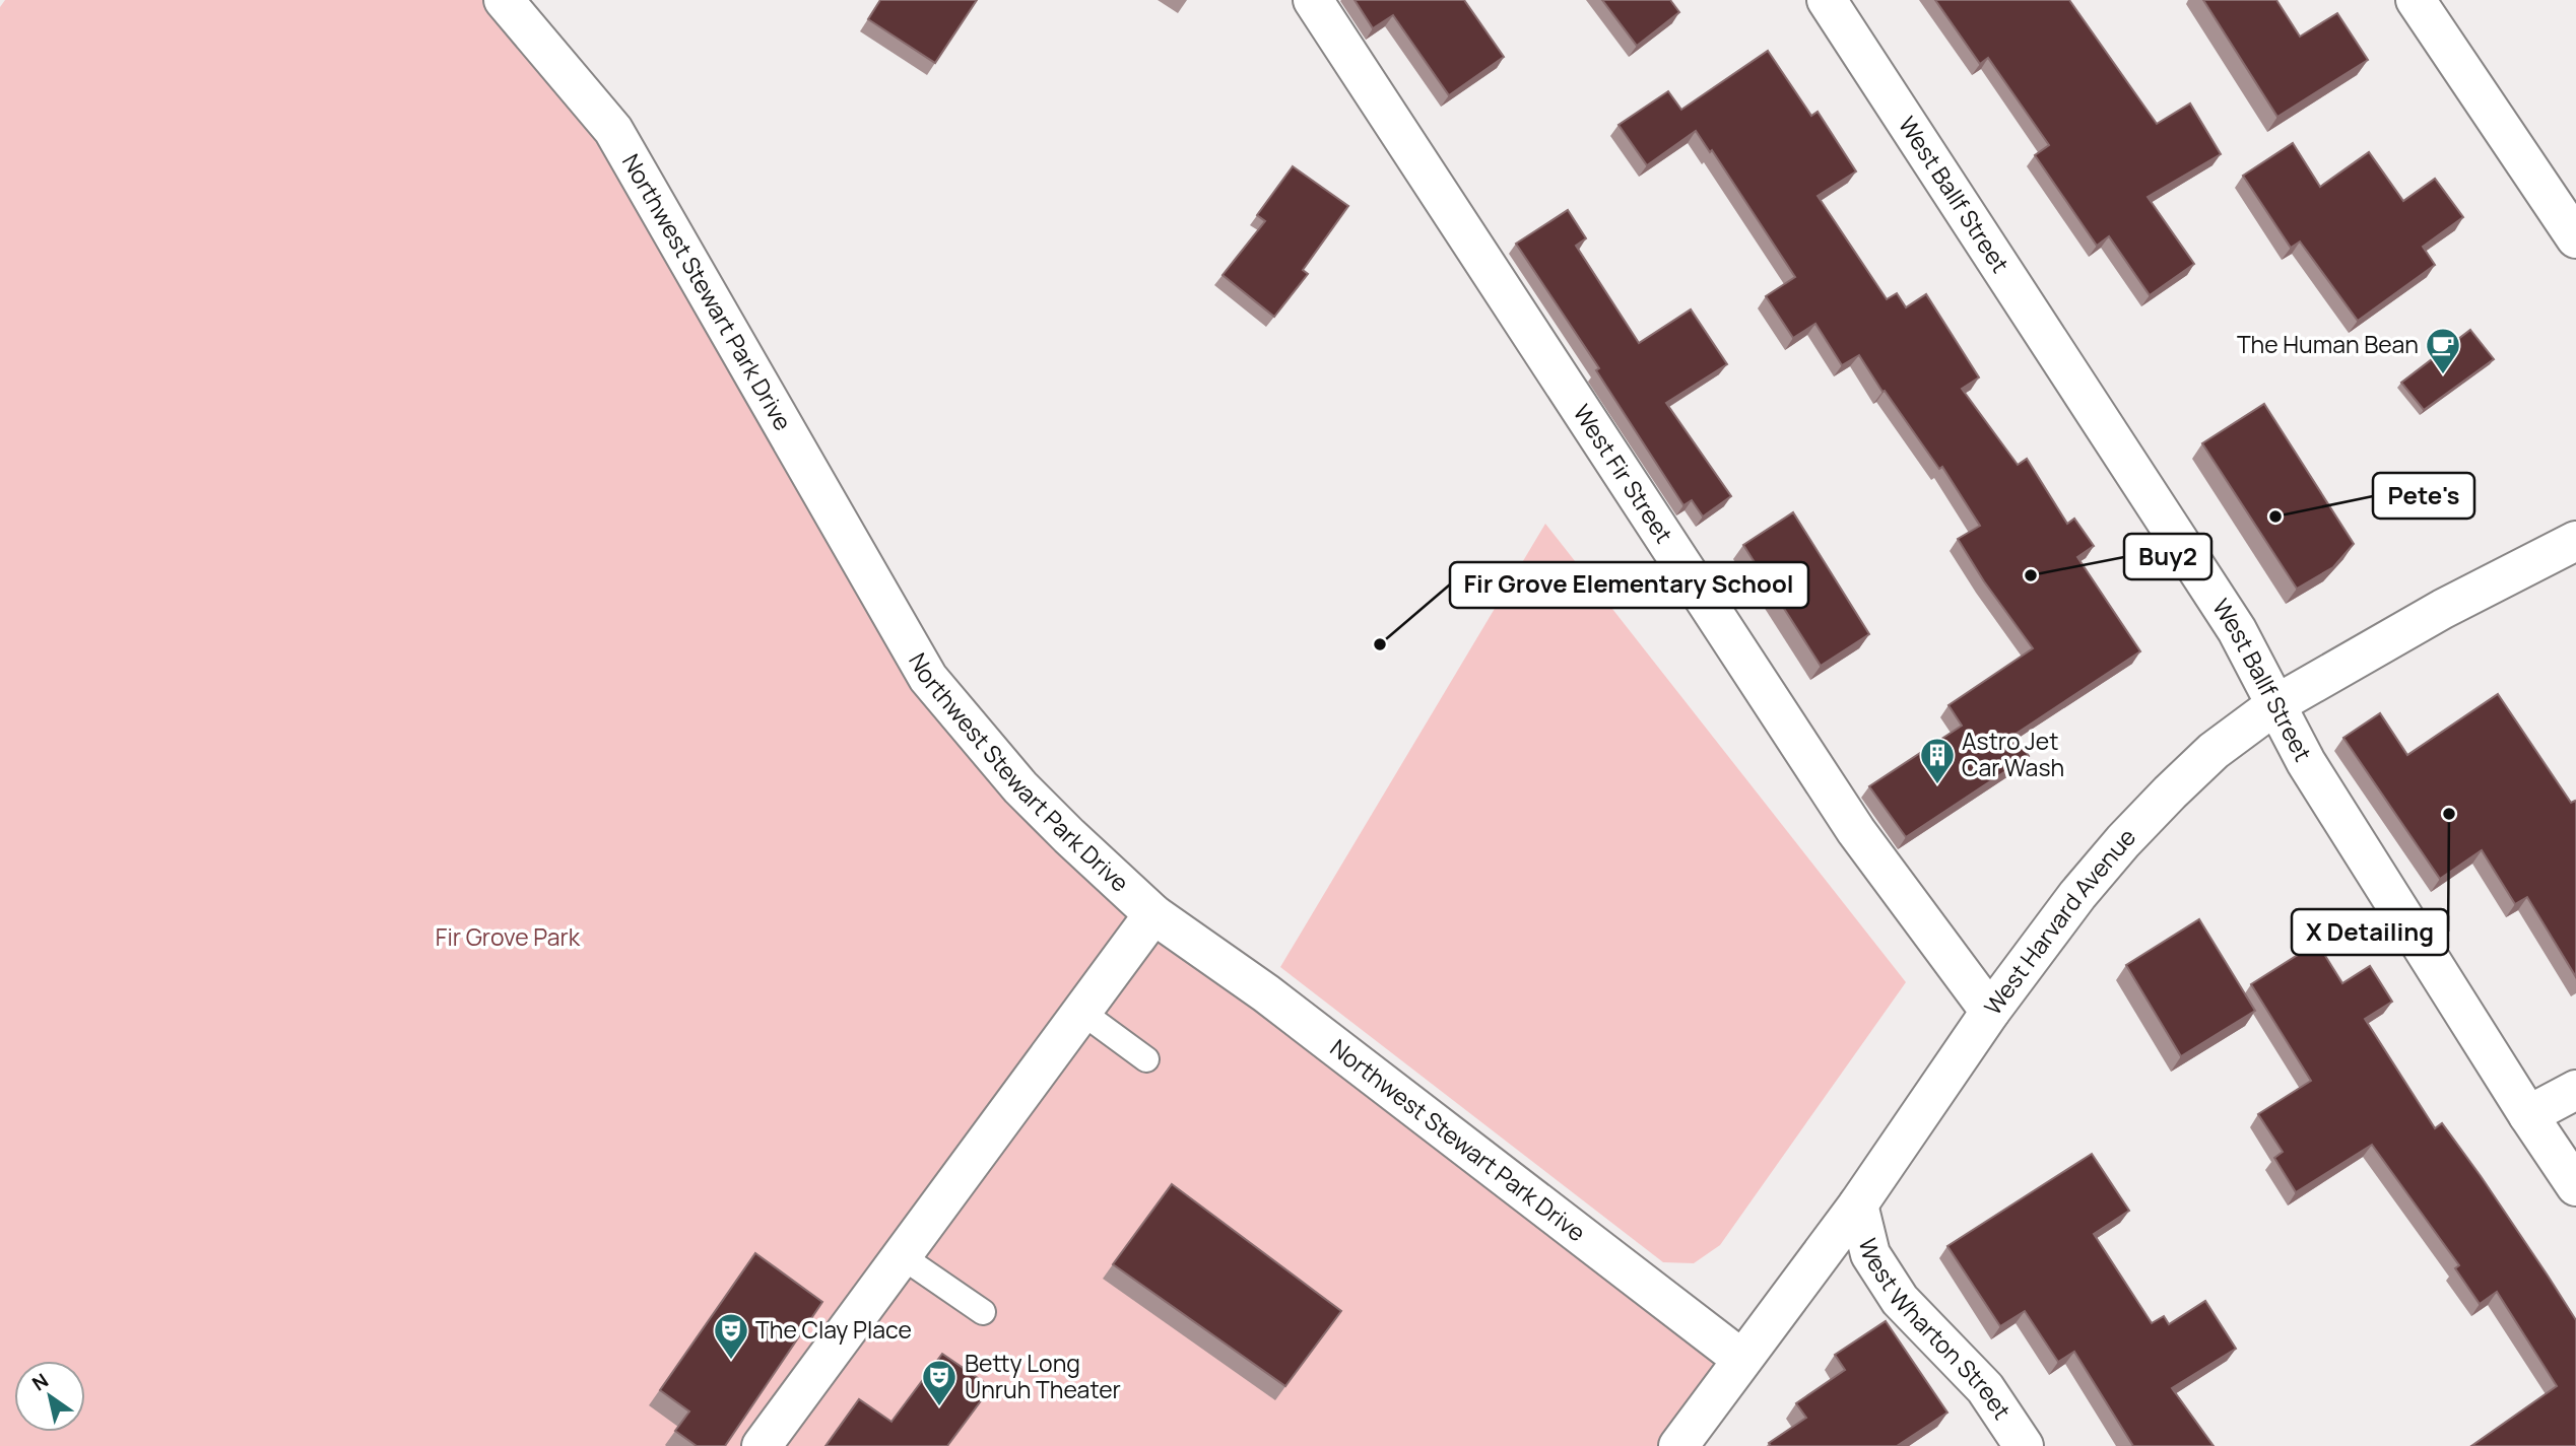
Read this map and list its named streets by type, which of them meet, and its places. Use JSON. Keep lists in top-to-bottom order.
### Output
{
  "streets": {
    "street": [
      "West Ballf Street",
      "Northwest Stewart Park Drive",
      "West Fir Street",
      "West Harvard Avenue",
      "West Wharton Street"
    ]
  },
  "crossings": [
    ["West Ballf Street", "West Harvard Avenue"],
    ["Northwest Stewart Park Drive", "West Harvard Avenue"],
    ["West Fir Street", "West Harvard Avenue"],
    ["West Harvard Avenue", "West Wharton Street"]
  ],
  "parks": ["Fir Grove Park"],
  "places": {
    "cafe": ["The Human Bean"],
    "other": [
      "Pete's",
      "Buy2",
      "Fir Grove Elementary School",
      "X Detailing"
    ],
    "building": ["Astro Jet Car Wash"],
    "theatre": ["The Clay Place", "Betty Long Unruh Theater"]
  },
  "north": "top left"
}
